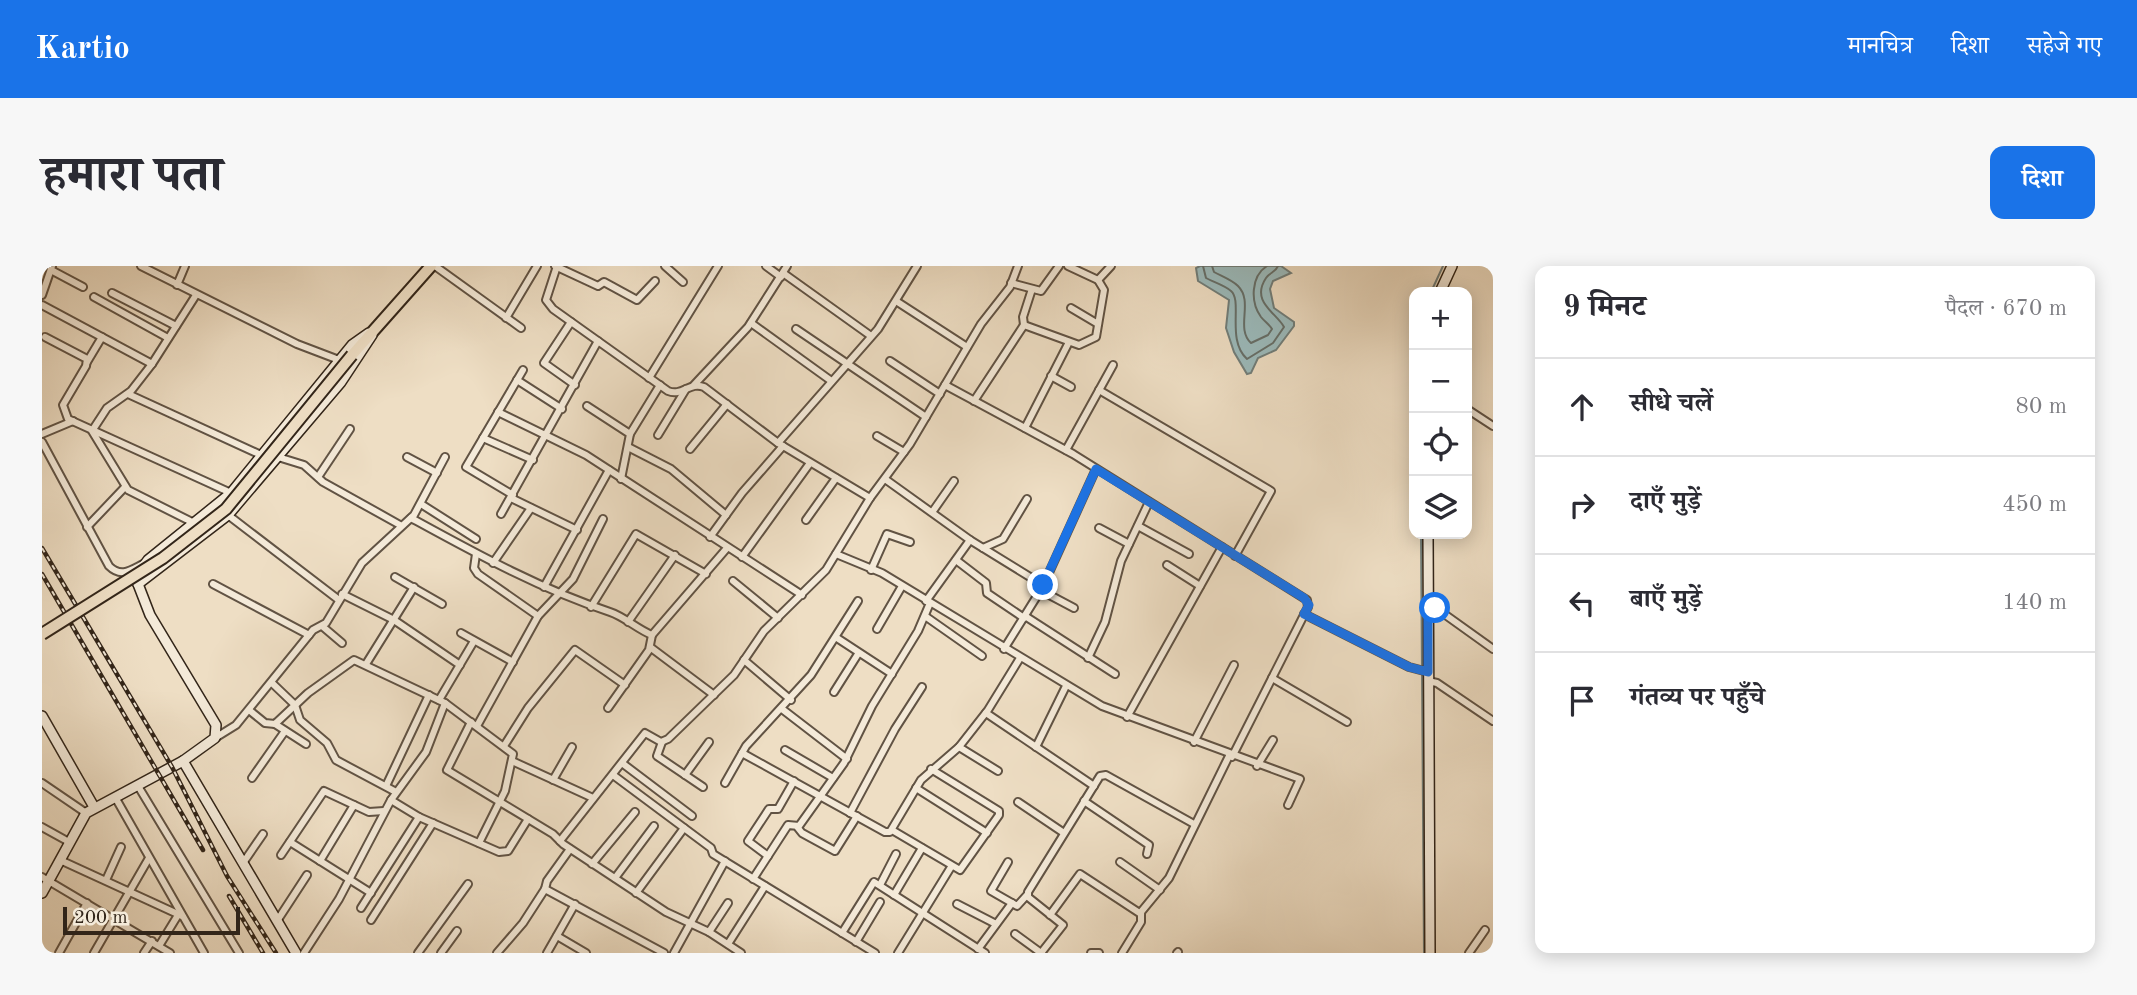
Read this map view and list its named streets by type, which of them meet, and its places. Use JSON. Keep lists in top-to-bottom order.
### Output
{
  "scale_bar": "200 m",
  "page": {
    "header": "Kartio",
    "nav": ["मानचित्र", "दिशा", "सहेजे गए"],
    "title": "हमारा पता",
    "buttons": "दिशा",
    "heading": ["9 मिनट", "पैदल · 670 m"],
    "map_buttons": ["+", "−"],
    "list": [
      ["सीधे चलें", "80 m"],
      ["दाएँ मुड़ें", "450 m"],
      ["बाएँ मुड़ें", "140 m"],
      "गंतव्य पर पहुँचे"
    ],
    "scale": "200 m"
  }
}
